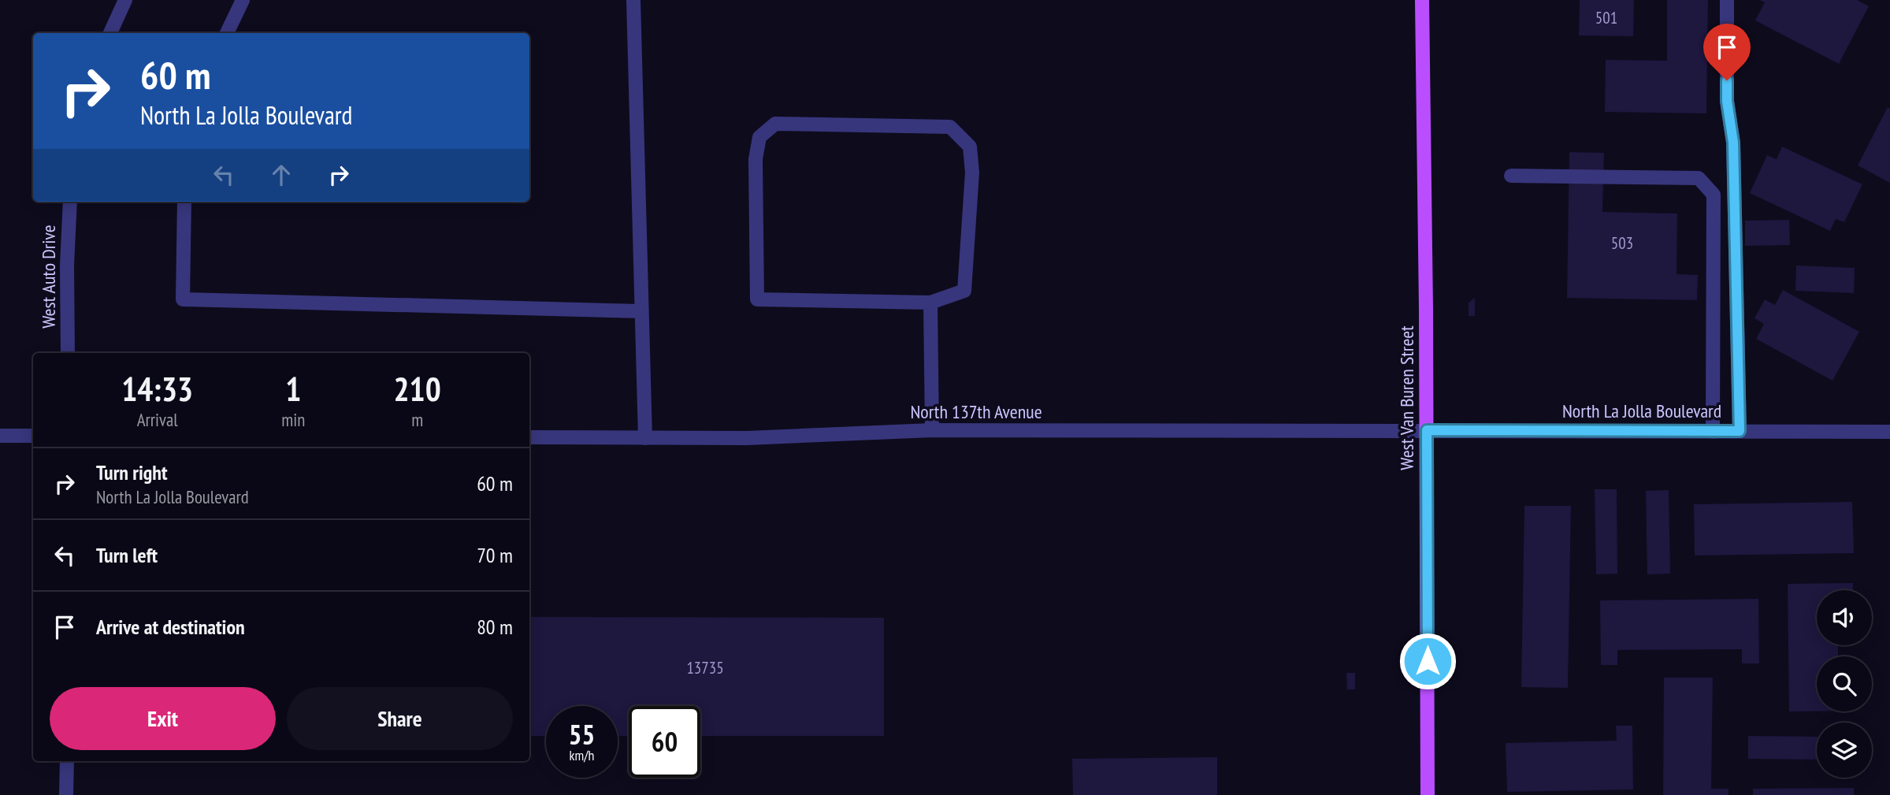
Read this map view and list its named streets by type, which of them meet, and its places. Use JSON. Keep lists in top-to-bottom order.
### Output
{
  "streets": {
    "main road": ["West Van Buren Street"],
    "street": ["West Auto Drive", "North La Jolla Boulevard", "North 137th Avenue"]
  },
  "crossings": [
    ["West Van Buren Street", "North La Jolla Boulevard"],
    ["West Van Buren Street", "North 137th Avenue"],
    ["North La Jolla Boulevard", "North 137th Avenue"]
  ],
  "house_numbers": ["501", "503", "13735"],
  "page": {
    "turn": ["60 m", "North La Jolla Boulevard"],
    "eta": [
      "14:33",
      "Arrival",
      "1",
      "min",
      "210",
      "m"
    ],
    "list": [
      {
        "name": "Turn right",
        "note": "North La Jolla Boulevard",
        "value": "60 m"
      },
      {
        "name": "Turn left",
        "value": "70 m"
      },
      {
        "name": "Arrive at destination",
        "value": "80 m"
      }
    ],
    "buttons": ["Exit", "Share"],
    "speed": "55 km/h",
    "limit": "60"
  }
}
